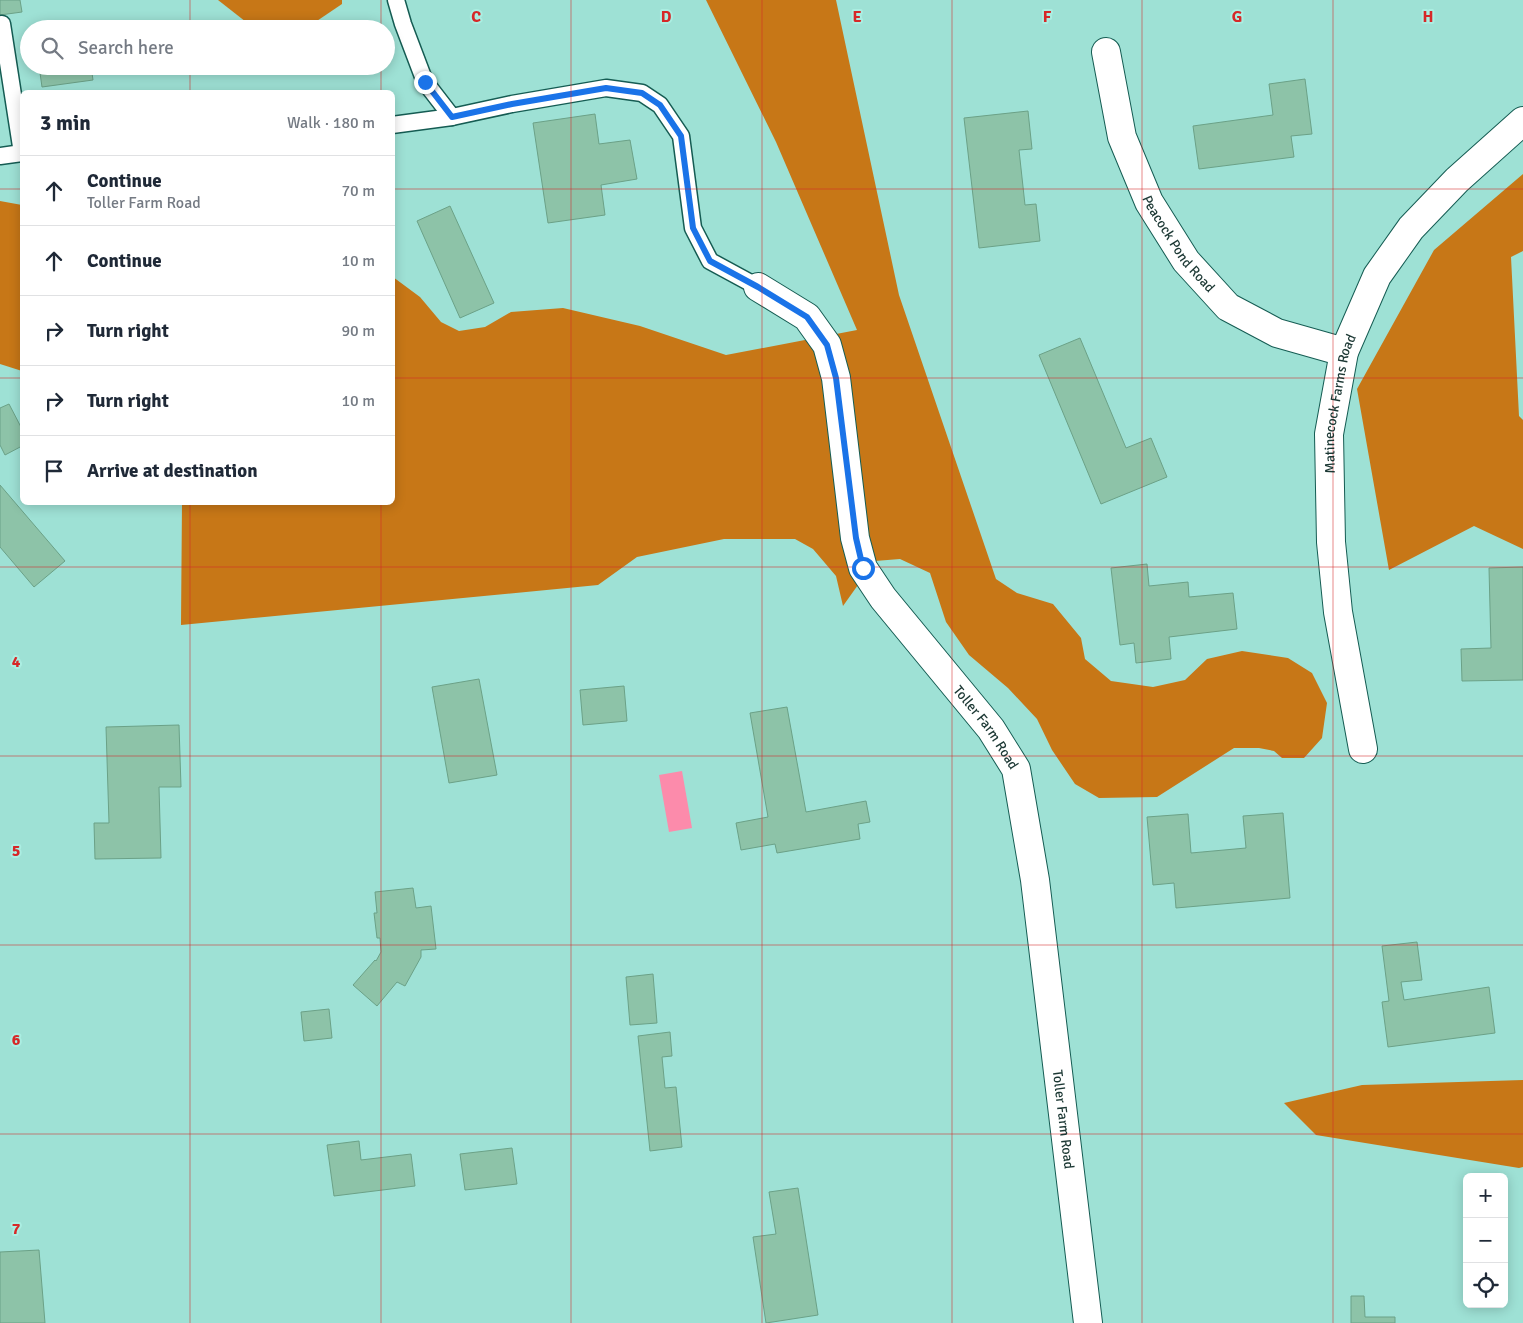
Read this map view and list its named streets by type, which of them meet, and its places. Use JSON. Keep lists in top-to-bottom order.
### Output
{
  "streets": {
    "street": ["Peacock Pond Road", "Matinecock Farms Road", "Toller Farm Road"]
  },
  "crossings": [
    ["Peacock Pond Road", "Matinecock Farms Road"]
  ],
  "page": {
    "search": "Search here",
    "heading": ["3 min", "Walk · 180 m"],
    "list": [
      ["Continue", "Toller Farm Road", "70 m"],
      ["Continue", "10 m"],
      ["Turn right", "90 m"],
      ["Turn right", "10 m"],
      "Arrive at destination"
    ],
    "map_buttons": ["+", "−"]
  },
  "grid": {
    "columns": [
      "C",
      "D",
      "E",
      "F",
      "G",
      "H"
    ],
    "rows": [
      "4",
      "5",
      "6",
      "7"
    ]
  }
}
